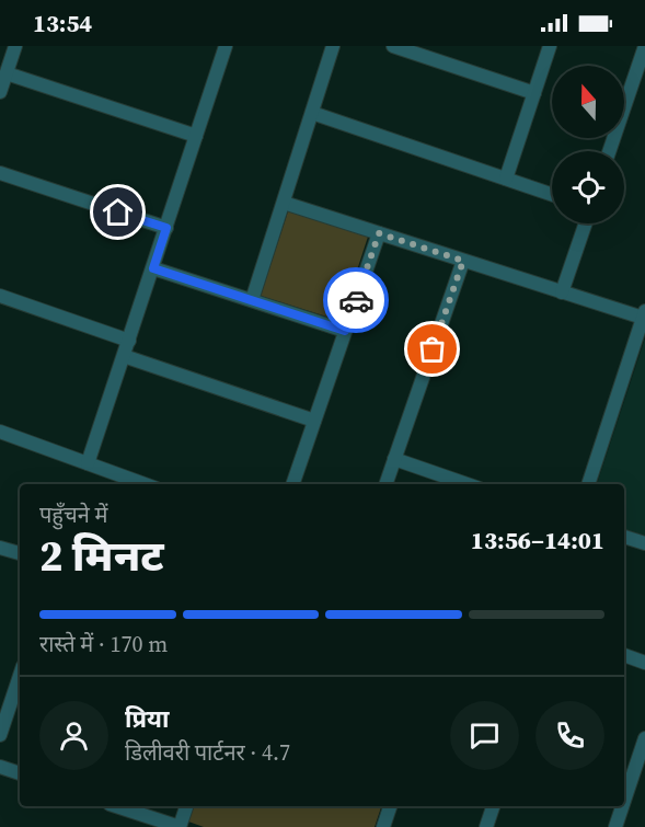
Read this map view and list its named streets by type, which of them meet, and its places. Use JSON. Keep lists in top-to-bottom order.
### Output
{
  "north": "top",
  "page": {
    "status": "13:54",
    "heading": ["2 मिनट", "पहुँचने में", "13:56–14:01"],
    "panel": ["प्रिया", "डिलीवरी पार्टनर · 4.7"],
    "bar": "रास्ते में · 170 m"
  }
}
